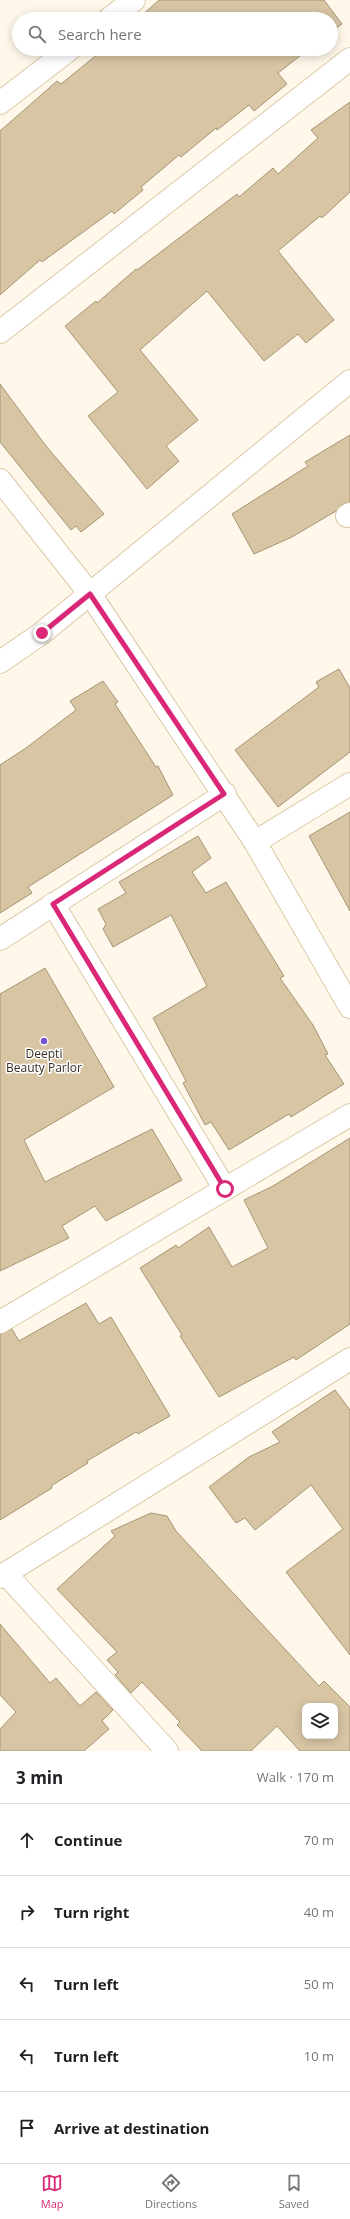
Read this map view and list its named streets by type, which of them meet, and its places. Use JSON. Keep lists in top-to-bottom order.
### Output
{
  "places": ["Deepti Beauty Parlor"],
  "page": {
    "search": "Search here",
    "heading": ["3 min", "Walk · 170 m"],
    "list": [
      ["Continue", "70 m"],
      ["Turn right", "40 m"],
      ["Turn left", "50 m"],
      ["Turn left", "10 m"],
      "Arrive at destination"
    ],
    "nav": ["Map", "Directions", "Saved"]
  }
}
